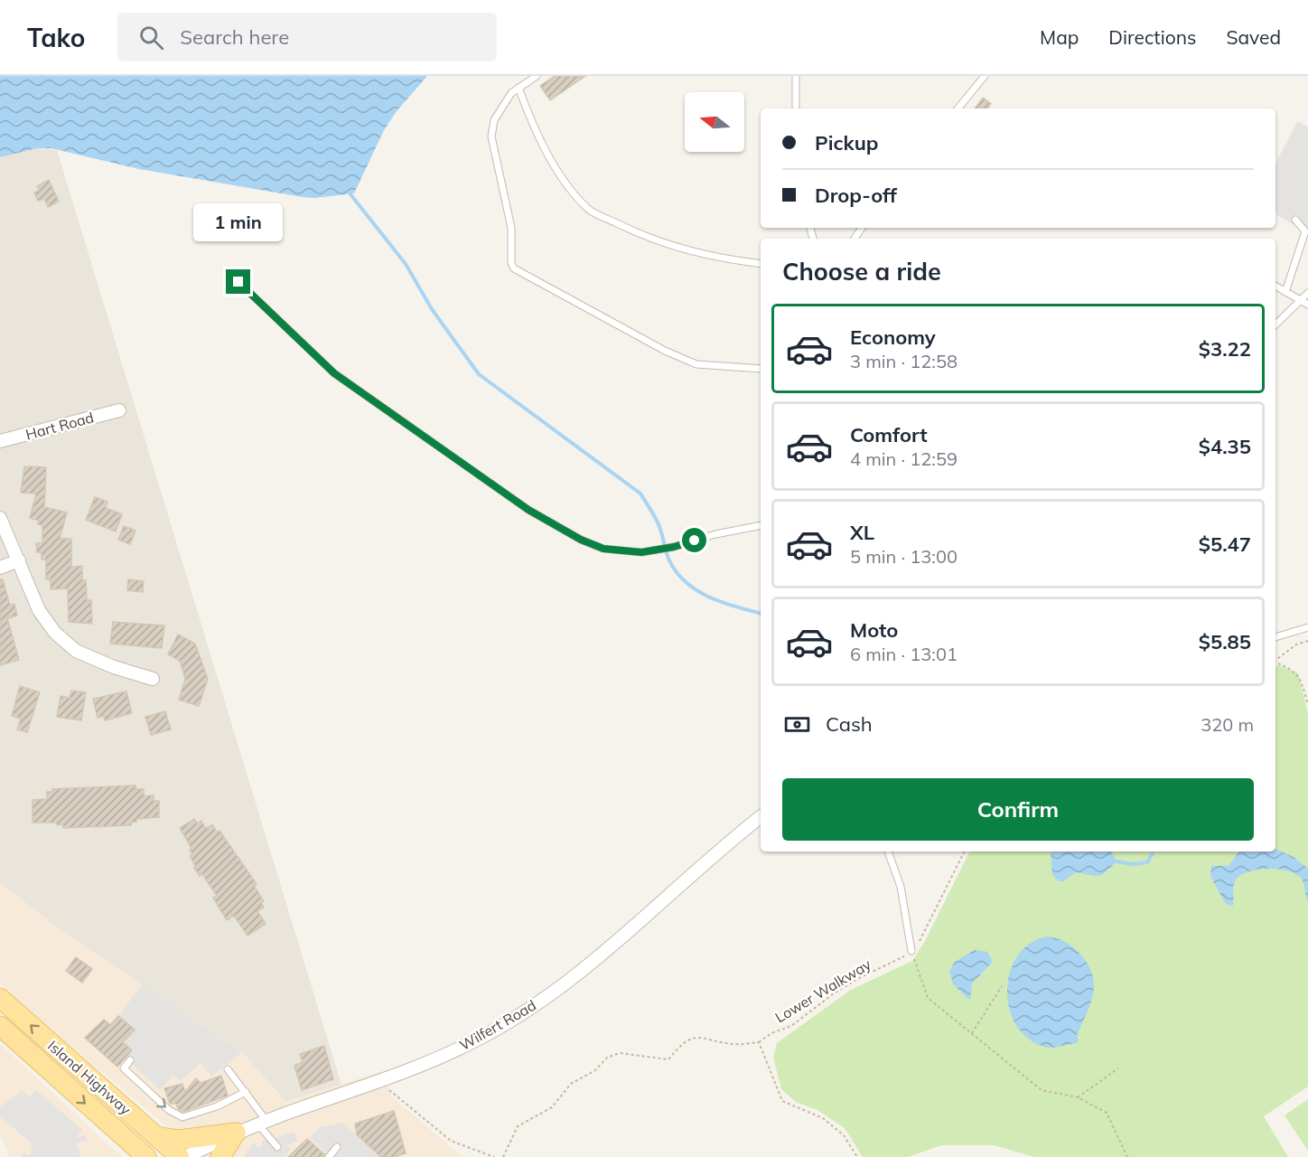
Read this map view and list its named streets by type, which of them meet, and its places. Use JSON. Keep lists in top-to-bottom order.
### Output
{
  "streets": {
    "main road": ["Island Highway"],
    "street": ["Hart Road", "Wilfert Road"],
    "path": ["Lower Walkway"]
  },
  "north": "left",
  "page": {
    "header": "Tako",
    "search": "Search here",
    "nav": ["Map", "Directions", "Saved"],
    "banner": ["Pickup", "Drop-off"],
    "bubble": "1 min",
    "heading": "Choose a ride",
    "list": [
      {
        "name": "Economy",
        "note": "3 min · 12:58",
        "value": "$3.22"
      },
      {
        "name": "Comfort",
        "note": "4 min · 12:59",
        "value": "$4.35"
      },
      {
        "name": "XL",
        "note": "5 min · 13:00",
        "value": "$5.47"
      },
      {
        "name": "Moto",
        "note": "6 min · 13:01",
        "value": "$5.85"
      }
    ],
    "pay": ["Cash", "320 m"],
    "buttons": "Confirm"
  }
}
